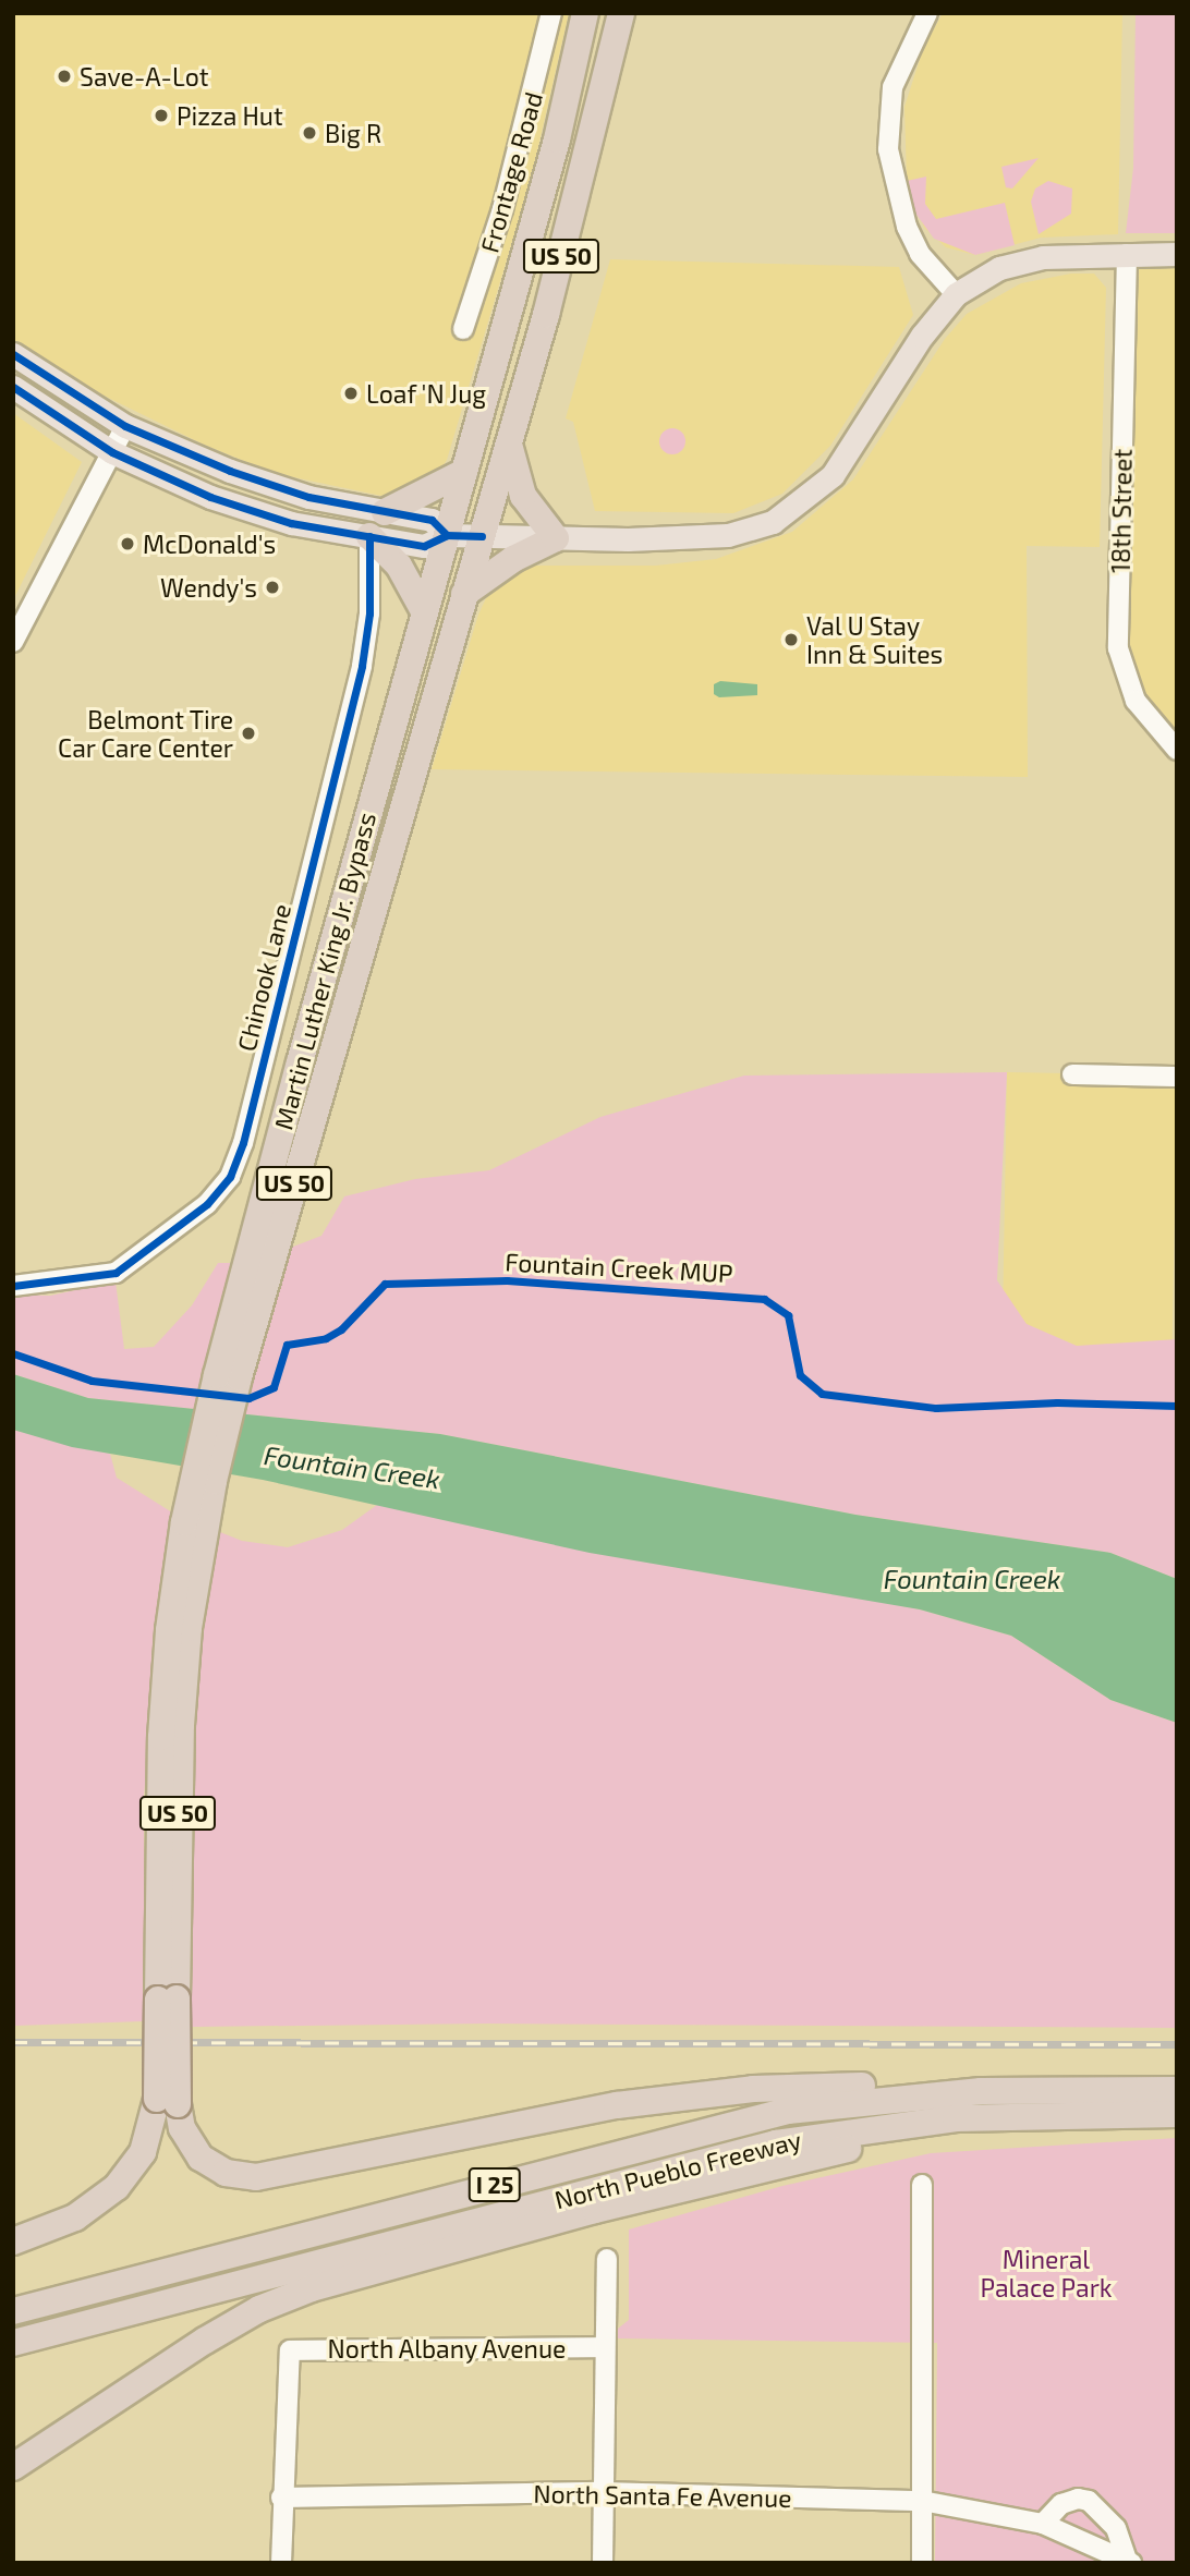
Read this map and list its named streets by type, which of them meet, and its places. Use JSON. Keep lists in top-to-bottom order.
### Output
{
  "streets": {
    "highway": [
      "US 50",
      "Martin Luther King Jr. Bypass",
      "North Pueblo Freeway",
      "I 25"
    ],
    "street": [
      "Frontage Road",
      "18th Street",
      "Chinook Lane",
      "North Albany Avenue",
      "North Santa Fe Avenue"
    ],
    "cycle path": ["Fountain Creek MUP"]
  },
  "crossings": [
    ["North Albany Avenue", "North Santa Fe Avenue"]
  ],
  "water": ["Fountain Creek"],
  "parks": ["Mineral Palace Park"],
  "places": [
    "Save-A-Lot",
    "Pizza Hut",
    "Big R",
    "Loaf 'N Jug",
    "McDonald's",
    "Wendy's",
    "Val U Stay Inn & Suites",
    "Belmont Tire Car Care Center"
  ]
}
